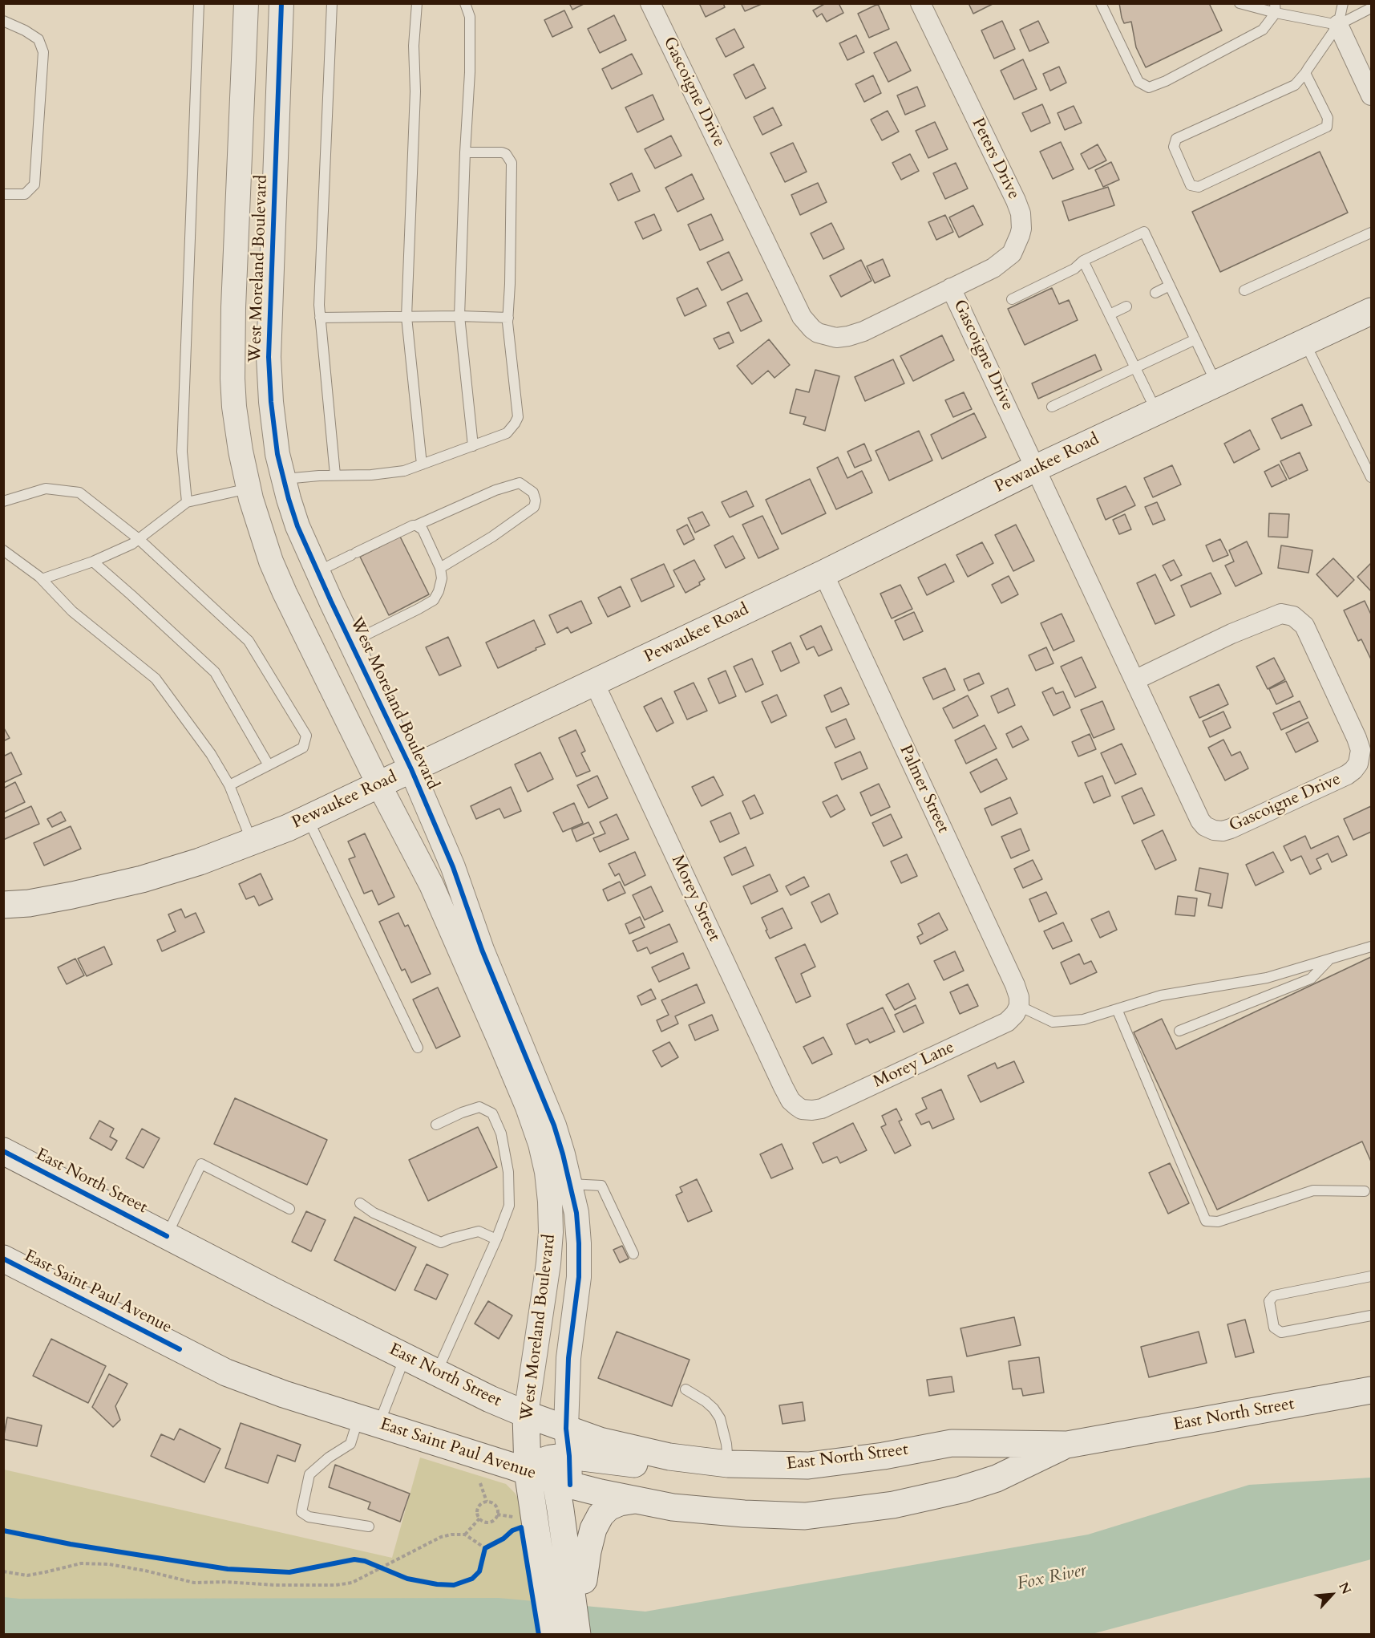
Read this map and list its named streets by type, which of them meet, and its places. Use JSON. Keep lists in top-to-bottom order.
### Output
{
  "streets": {
    "main road": [
      "West Moreland Boulevard",
      "Pewaukee Road",
      "East North Street",
      "East Saint Paul Avenue"
    ],
    "street": [
      "Gascoigne Drive",
      "Peters Drive",
      "Palmer Street",
      "Morey Street",
      "Morey Lane"
    ]
  },
  "crossings": [
    ["Gascoigne Drive", "Peters Drive"],
    ["Gascoigne Drive", "Pewaukee Road"],
    ["West Moreland Boulevard", "Pewaukee Road"],
    ["West Moreland Boulevard", "East North Street"],
    ["West Moreland Boulevard", "East Saint Paul Avenue"],
    ["Pewaukee Road", "Palmer Street"],
    ["Pewaukee Road", "Morey Street"],
    ["Palmer Street", "Morey Lane"],
    ["Morey Street", "Morey Lane"]
  ],
  "water": ["Fox River"],
  "north": "top right"
}
